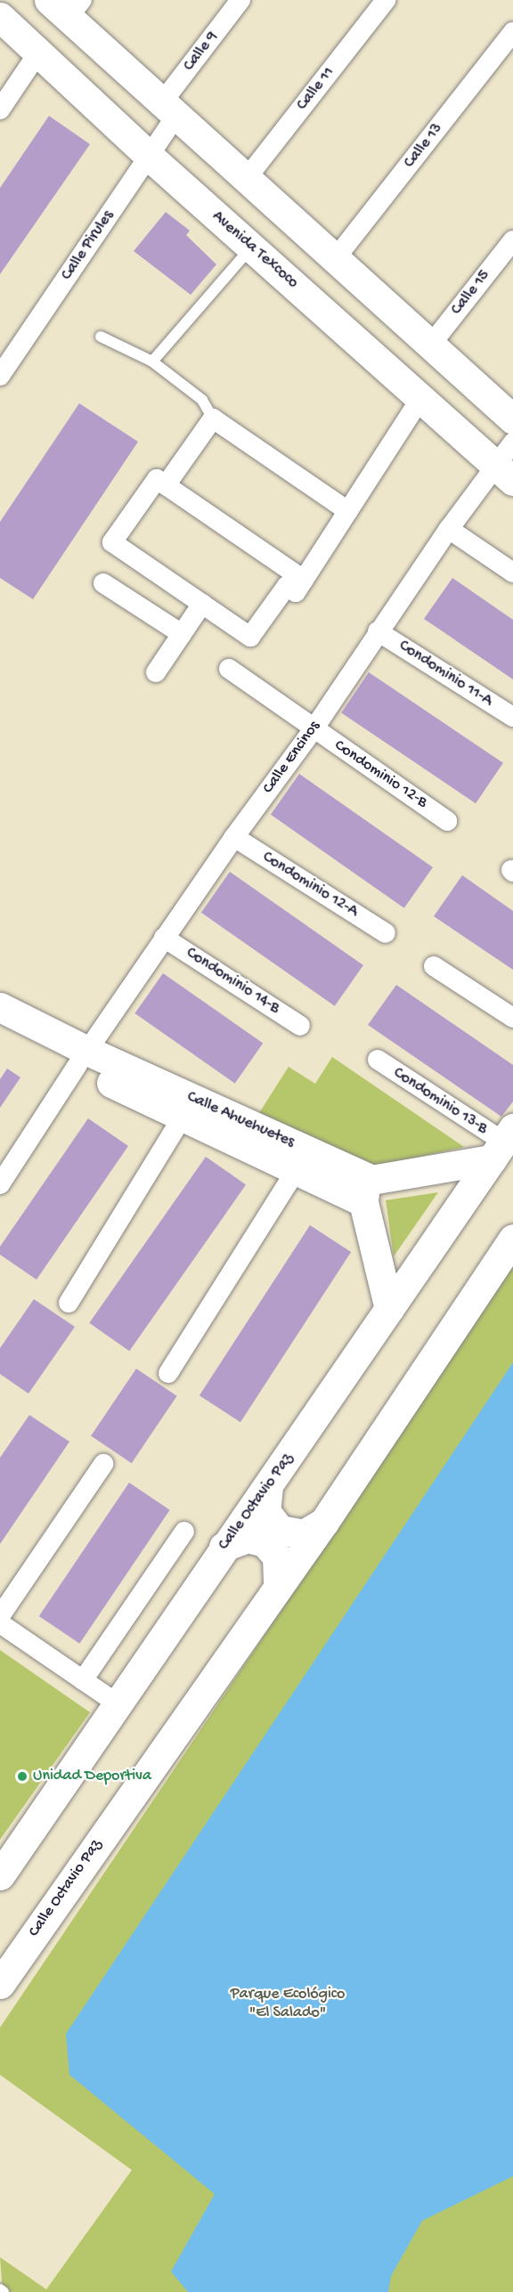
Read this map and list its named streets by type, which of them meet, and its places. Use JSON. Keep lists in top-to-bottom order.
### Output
{
  "streets": {
    "street": [
      "Calle 9",
      "Calle 11",
      "Calle 13",
      "Calle Pirules",
      "Avenida Texcoco",
      "Calle 15",
      "Condominio 11-A",
      "Calle Encinos",
      "Condominio 12-B",
      "Condominio 12-A",
      "Condominio 14-B",
      "Condominio 13-B",
      "Calle Ahuehuetes",
      "Calle Octavio Paz"
    ]
  },
  "crossings": [
    ["Calle 9", "Calle Pirules"],
    ["Calle Pirules", "Avenida Texcoco"],
    ["Avenida Texcoco", "Calle Encinos"],
    ["Condominio 11-A", "Calle Encinos"],
    ["Calle Encinos", "Condominio 12-B"],
    ["Calle Encinos", "Condominio 12-A"],
    ["Calle Encinos", "Condominio 14-B"],
    ["Calle Encinos", "Calle Ahuehuetes"],
    ["Condominio 13-B", "Calle Octavio Paz"]
  ],
  "parks": ["Parque Ecológico \"El Salado\""],
  "places": ["Unidad Deportiva"]
}
